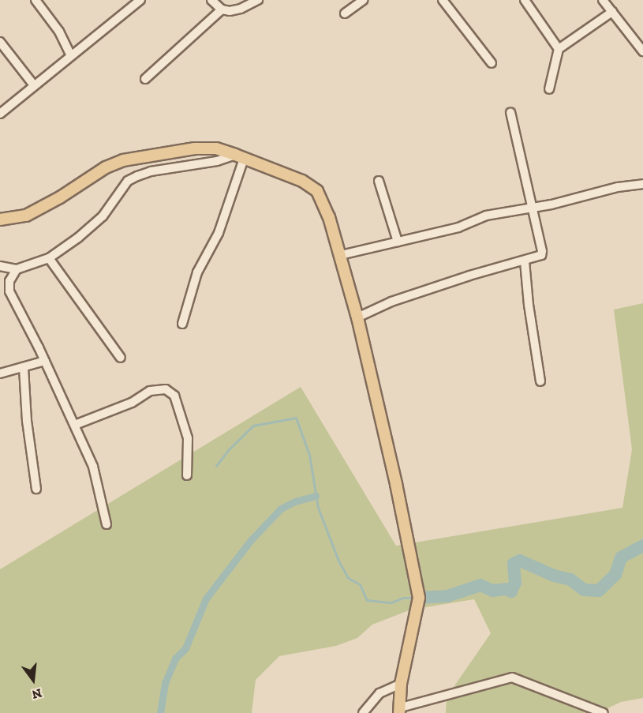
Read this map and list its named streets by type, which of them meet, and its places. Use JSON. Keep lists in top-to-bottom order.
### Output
{
  "north": "bottom"
}
